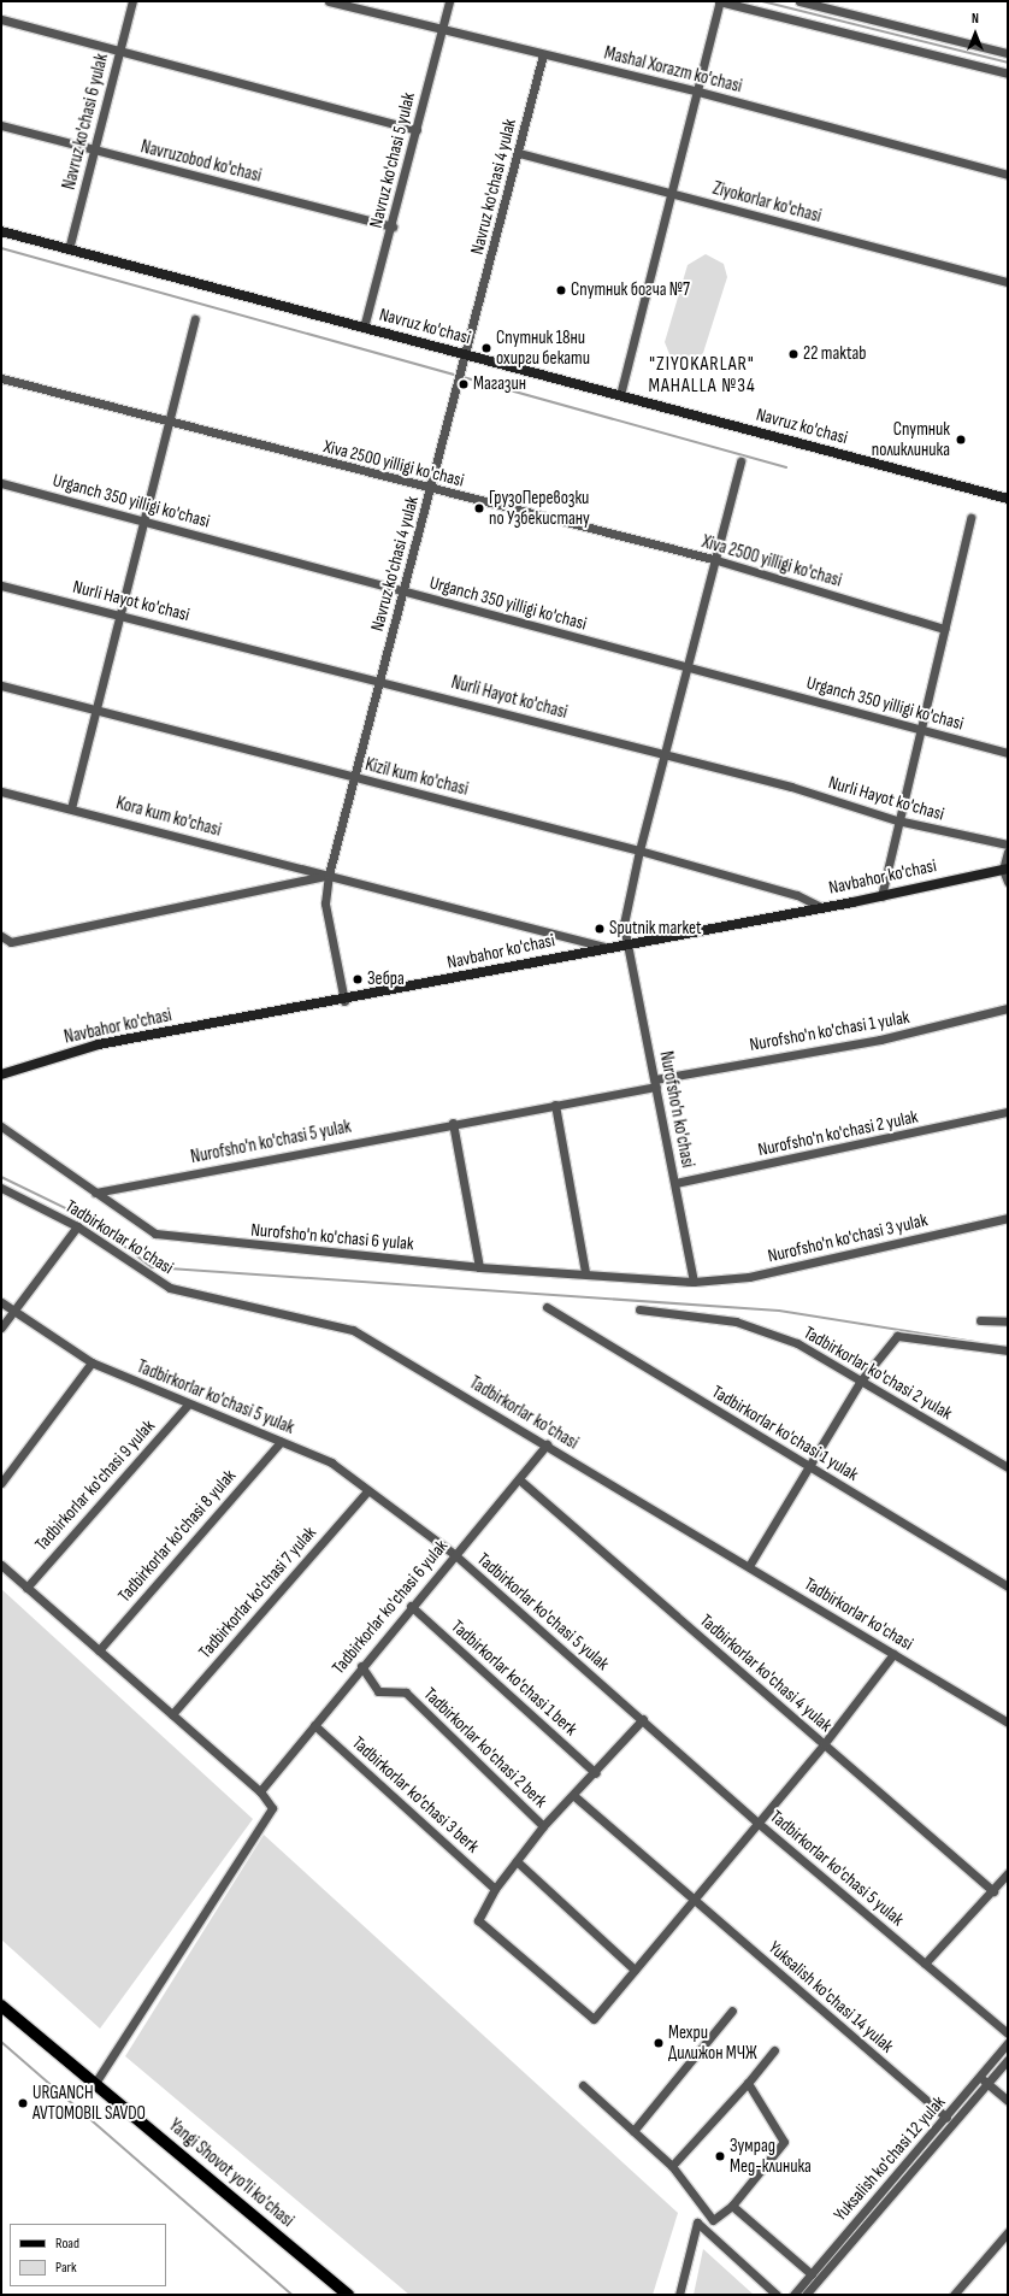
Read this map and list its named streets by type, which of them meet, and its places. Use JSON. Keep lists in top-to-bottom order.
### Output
{
  "streets": {
    "main road": ["Yangi Shovot yo'li ko'chasi"],
    "street": [
      "Mashal Xorazm ko'chasi",
      "Navruz ko'chasi 6 yulak",
      "Navruz ko'chasi 5 yulak",
      "Navruzobod ko'chasi",
      "Navruz ko'chasi 4 yulak",
      "Ziyokorlar ko'chasi",
      "Navruz ko'chasi",
      "Xiva 2500 yilligi ko'chasi",
      "Urganch 350 yilligi ko'chasi",
      "Nurli Hayot ko'chasi",
      "Kizil kum ko'chasi",
      "Kora kum ko'chasi",
      "Navbahor ko'chasi",
      "Nurofsho'n ko'chasi 1 yulak",
      "Nurofsho'n ko'chasi",
      "Nurofsho'n ko'chasi 2 yulak",
      "Nurofsho'n ko'chasi 5 yulak",
      "Tadbirkorlar ko'chasi",
      "Nurofsho'n ko'chasi 6 yulak",
      "Nurofsho'n ko'chasi 3 yulak",
      "Tadbirkorlar ko'chasi 2 yulak",
      "Tadbirkorlar ko'chasi 5 yulak",
      "Tadbirkorlar ko'chasi 1 yulak",
      "Tadbirkorlar ko'chasi 9 yulak",
      "Tadbirkorlar ko'chasi 8 yulak",
      "Tadbirkorlar ko'chasi 7 yulak",
      "Tadbirkorlar ko'chasi 6 yulak",
      "Tadbirkorlar ko'chasi 4 yulak",
      "Tadbirkorlar ko'chasi 1 berk",
      "Tadbirkorlar ko'chasi 2 berk",
      "Tadbirkorlar ko'chasi 3 berk",
      "Yuksalish ko'chasi 14 yulak",
      "Yuksalish ko'chasi 12 yulak"
    ]
  },
  "crossings": [
    ["Mashal Xorazm ko'chasi", "Navruz ko'chasi 5 yulak"],
    ["Mashal Xorazm ko'chasi", "Navruz ko'chasi 4 yulak"],
    ["Navruz ko'chasi 6 yulak", "Navruzobod ko'chasi"],
    ["Navruz ko'chasi 6 yulak", "Navruz ko'chasi"],
    ["Navruz ko'chasi 5 yulak", "Navruzobod ko'chasi"],
    ["Navruz ko'chasi 5 yulak", "Navruz ko'chasi"],
    ["Navruz ko'chasi 4 yulak", "Ziyokorlar ko'chasi"],
    ["Navruz ko'chasi 4 yulak", "Navruz ko'chasi"],
    ["Navruz ko'chasi 4 yulak", "Xiva 2500 yilligi ko'chasi"],
    ["Navruz ko'chasi 4 yulak", "Urganch 350 yilligi ko'chasi"],
    ["Navruz ko'chasi 4 yulak", "Nurli Hayot ko'chasi"],
    ["Navruz ko'chasi 4 yulak", "Kizil kum ko'chasi"],
    ["Navruz ko'chasi 4 yulak", "Kora kum ko'chasi"],
    ["Navruz ko'chasi 4 yulak", "Navbahor ko'chasi"],
    ["Xiva 2500 yilligi ko'chasi", "Nurofsho'n ko'chasi"],
    ["Urganch 350 yilligi ko'chasi", "Nurofsho'n ko'chasi"],
    ["Nurli Hayot ko'chasi", "Nurofsho'n ko'chasi"],
    ["Kizil kum ko'chasi", "Navbahor ko'chasi"],
    ["Kizil kum ko'chasi", "Nurofsho'n ko'chasi"],
    ["Kora kum ko'chasi", "Navbahor ko'chasi"],
    ["Navbahor ko'chasi", "Nurofsho'n ko'chasi"],
    ["Nurofsho'n ko'chasi 1 yulak", "Nurofsho'n ko'chasi"],
    ["Nurofsho'n ko'chasi 1 yulak", "Nurofsho'n ko'chasi 5 yulak"],
    ["Nurofsho'n ko'chasi", "Nurofsho'n ko'chasi 2 yulak"],
    ["Nurofsho'n ko'chasi", "Nurofsho'n ko'chasi 5 yulak"],
    ["Nurofsho'n ko'chasi", "Nurofsho'n ko'chasi 6 yulak"],
    ["Nurofsho'n ko'chasi", "Nurofsho'n ko'chasi 3 yulak"],
    ["Nurofsho'n ko'chasi 5 yulak", "Nurofsho'n ko'chasi 6 yulak"],
    ["Tadbirkorlar ko'chasi", "Tadbirkorlar ko'chasi 6 yulak"],
    ["Nurofsho'n ko'chasi 6 yulak", "Nurofsho'n ko'chasi 3 yulak"],
    ["Tadbirkorlar ko'chasi 5 yulak", "Tadbirkorlar ko'chasi 9 yulak"],
    ["Tadbirkorlar ko'chasi 5 yulak", "Tadbirkorlar ko'chasi 8 yulak"],
    ["Tadbirkorlar ko'chasi 5 yulak", "Tadbirkorlar ko'chasi 7 yulak"],
    ["Tadbirkorlar ko'chasi 5 yulak", "Tadbirkorlar ko'chasi 6 yulak"],
    ["Tadbirkorlar ko'chasi 6 yulak", "Tadbirkorlar ko'chasi 4 yulak"],
    ["Tadbirkorlar ko'chasi 6 yulak", "Tadbirkorlar ko'chasi 1 berk"],
    ["Tadbirkorlar ko'chasi 6 yulak", "Tadbirkorlar ko'chasi 2 berk"],
    ["Tadbirkorlar ko'chasi 6 yulak", "Tadbirkorlar ko'chasi 3 berk"],
    ["Yuksalish ko'chasi 14 yulak", "Yuksalish ko'chasi 12 yulak"]
  ],
  "districts": ["\"ZIYOKARLAR\" MAHALLA №34"],
  "places": [
    "Спутник богча №7",
    "Спутник 18ни охирги бекати",
    "22 maktab",
    "Магазин",
    "Спутник поликлиника",
    "ГрузоПеревозки по Узбекистану",
    "Sputnik market",
    "Зебра",
    "Мехри Дилижон МЧЖ",
    "URGANCH AVTOMOBIL SAVDO",
    "Зумрад Мед-клиника"
  ],
  "legend": ["Road", "Park"],
  "north": "top"
}
